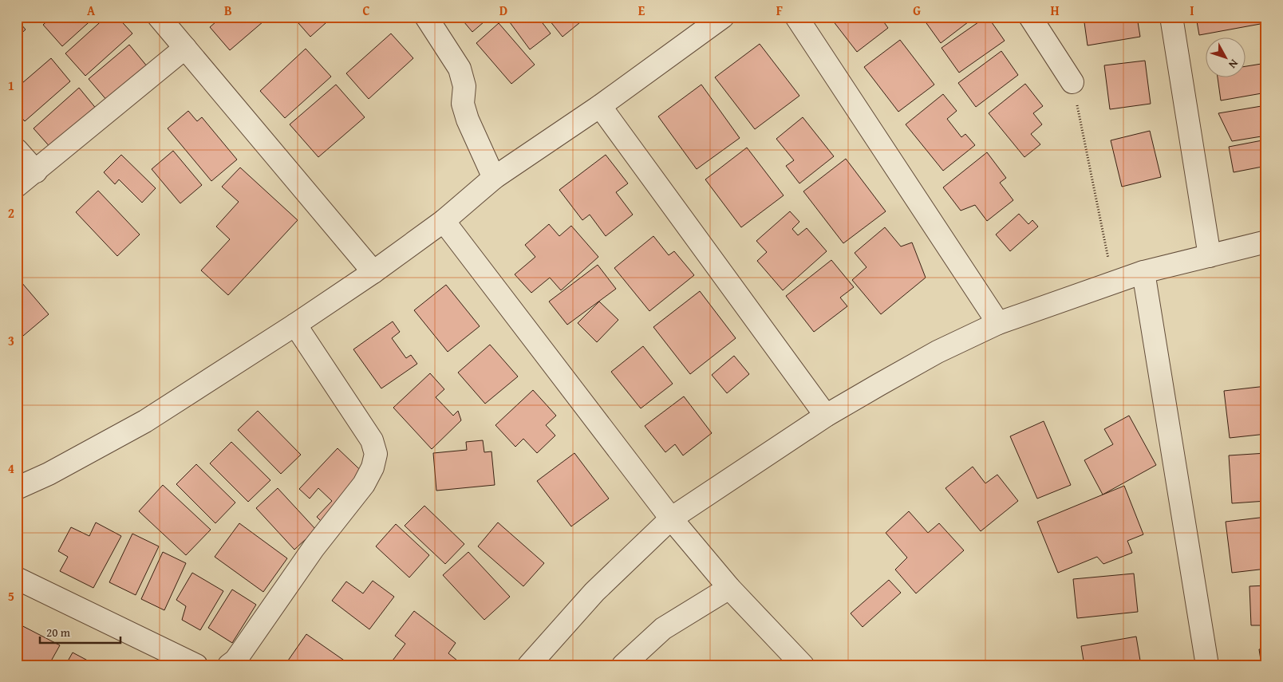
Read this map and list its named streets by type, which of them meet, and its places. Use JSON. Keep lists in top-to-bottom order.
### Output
{
  "scale_bar": "20 m",
  "north": "bottom right",
  "grid": {
    "columns": [
      "A",
      "B",
      "C",
      "D",
      "E",
      "F",
      "G",
      "H",
      "I"
    ],
    "rows": [
      "1",
      "2",
      "3",
      "4",
      "5"
    ]
  }
}
